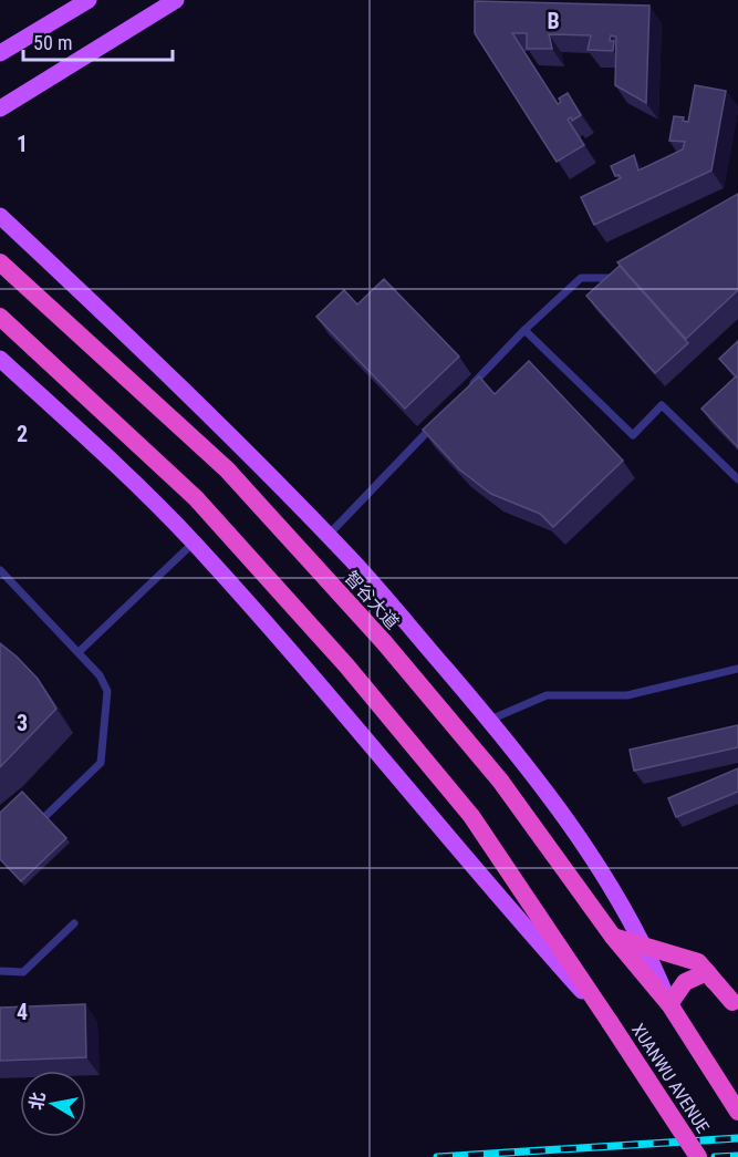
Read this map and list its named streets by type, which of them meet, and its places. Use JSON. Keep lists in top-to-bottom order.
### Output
{
  "streets": {
    "highway": ["智谷大道", "XUANWU AVENUE"]
  },
  "scale_bar": "50 m",
  "north": "left",
  "grid": {
    "columns": ["B"],
    "rows": [
      "1",
      "2",
      "3",
      "4"
    ]
  }
}
